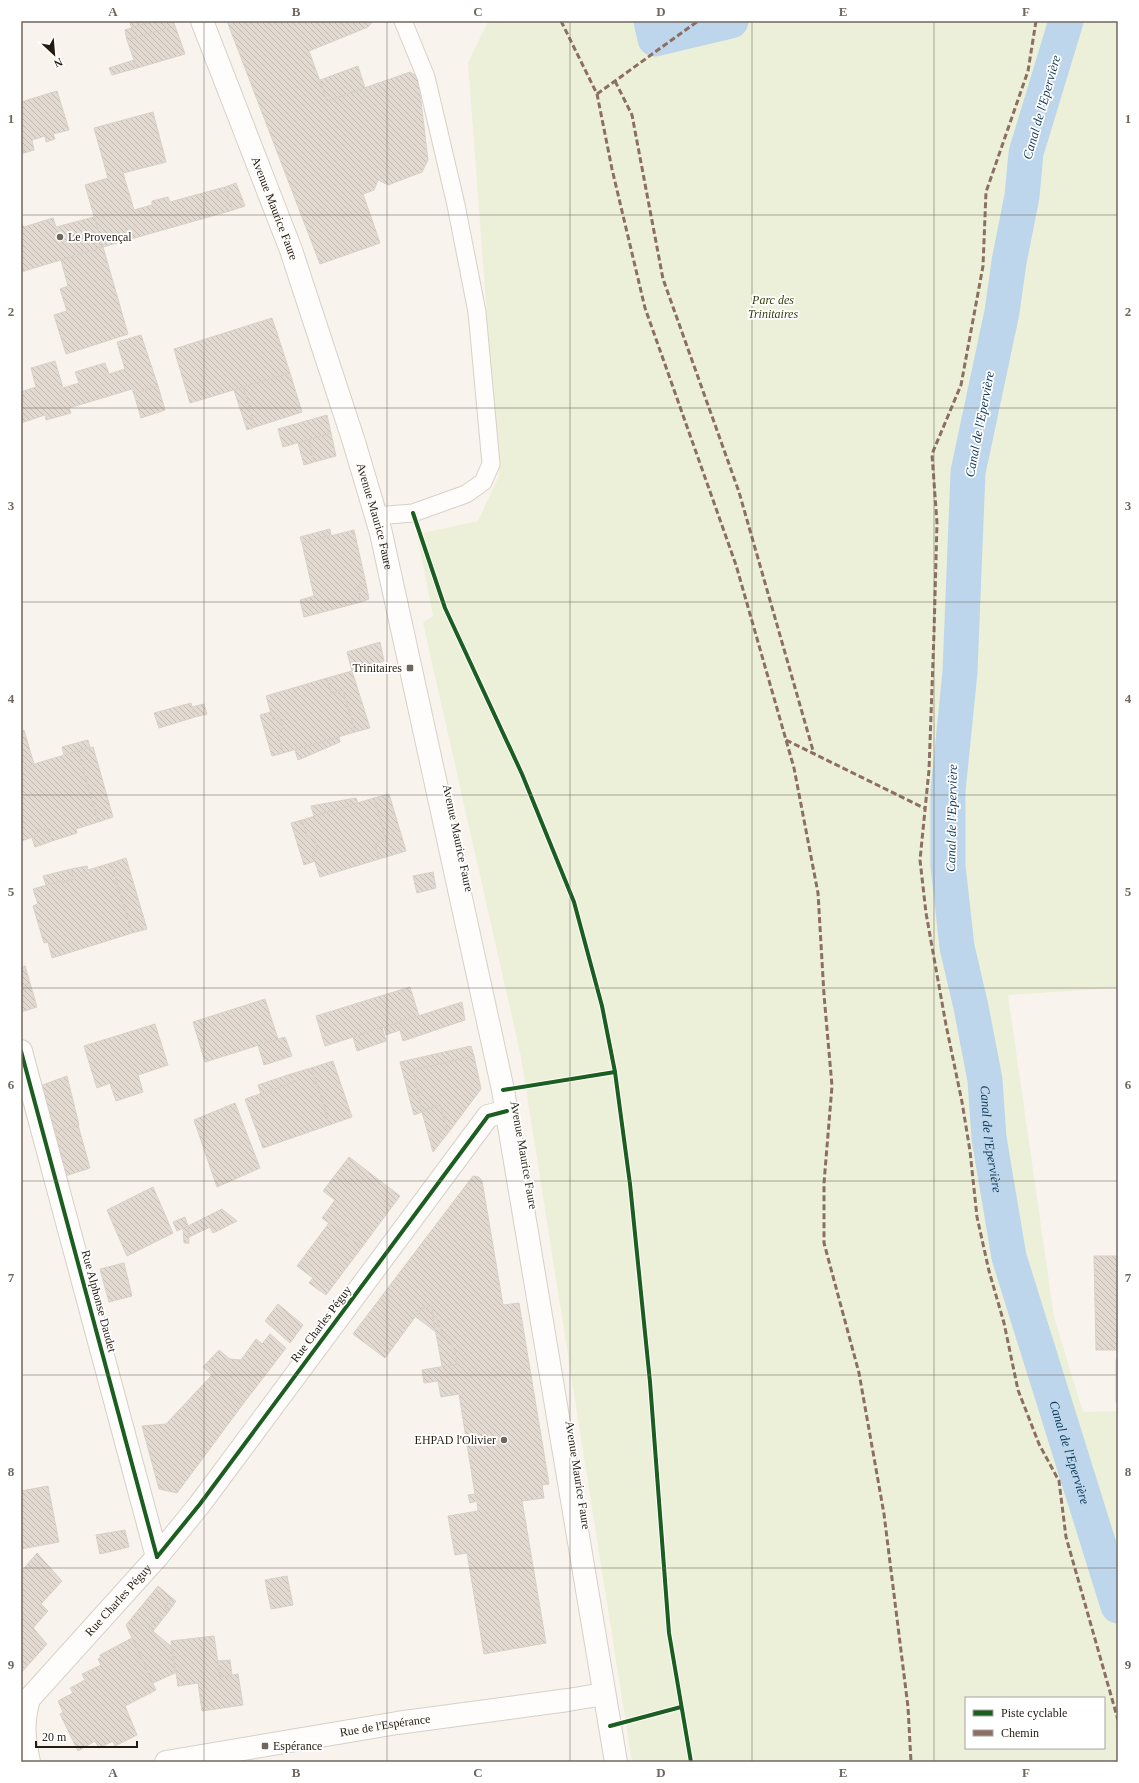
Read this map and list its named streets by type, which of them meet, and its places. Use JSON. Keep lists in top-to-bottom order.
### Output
{
  "streets": {
    "street": [
      "Avenue Maurice Faure",
      "Rue Alphonse Daudet",
      "Rue Charles Péguy",
      "Rue de l'Espérance"
    ]
  },
  "crossings": [
    ["Avenue Maurice Faure", "Rue Charles Péguy"],
    ["Avenue Maurice Faure", "Rue de l'Espérance"],
    ["Rue Alphonse Daudet", "Rue Charles Péguy"]
  ],
  "water": ["Canal de l'Epervière"],
  "parks": ["Parc des Trinitaires"],
  "places": {
    "other": ["Le Provençal", "EHPAD l'Olivier"],
    "transit": ["Trinitaires", "Espérance"]
  },
  "legend": ["Piste cyclable", "Chemin"],
  "scale_bar": "20 m",
  "north": "bottom right",
  "grid": {
    "columns": [
      "A",
      "B",
      "C",
      "D",
      "E",
      "F"
    ],
    "rows": [
      "1",
      "2",
      "3",
      "4",
      "5",
      "6",
      "7",
      "8",
      "9"
    ]
  }
}
